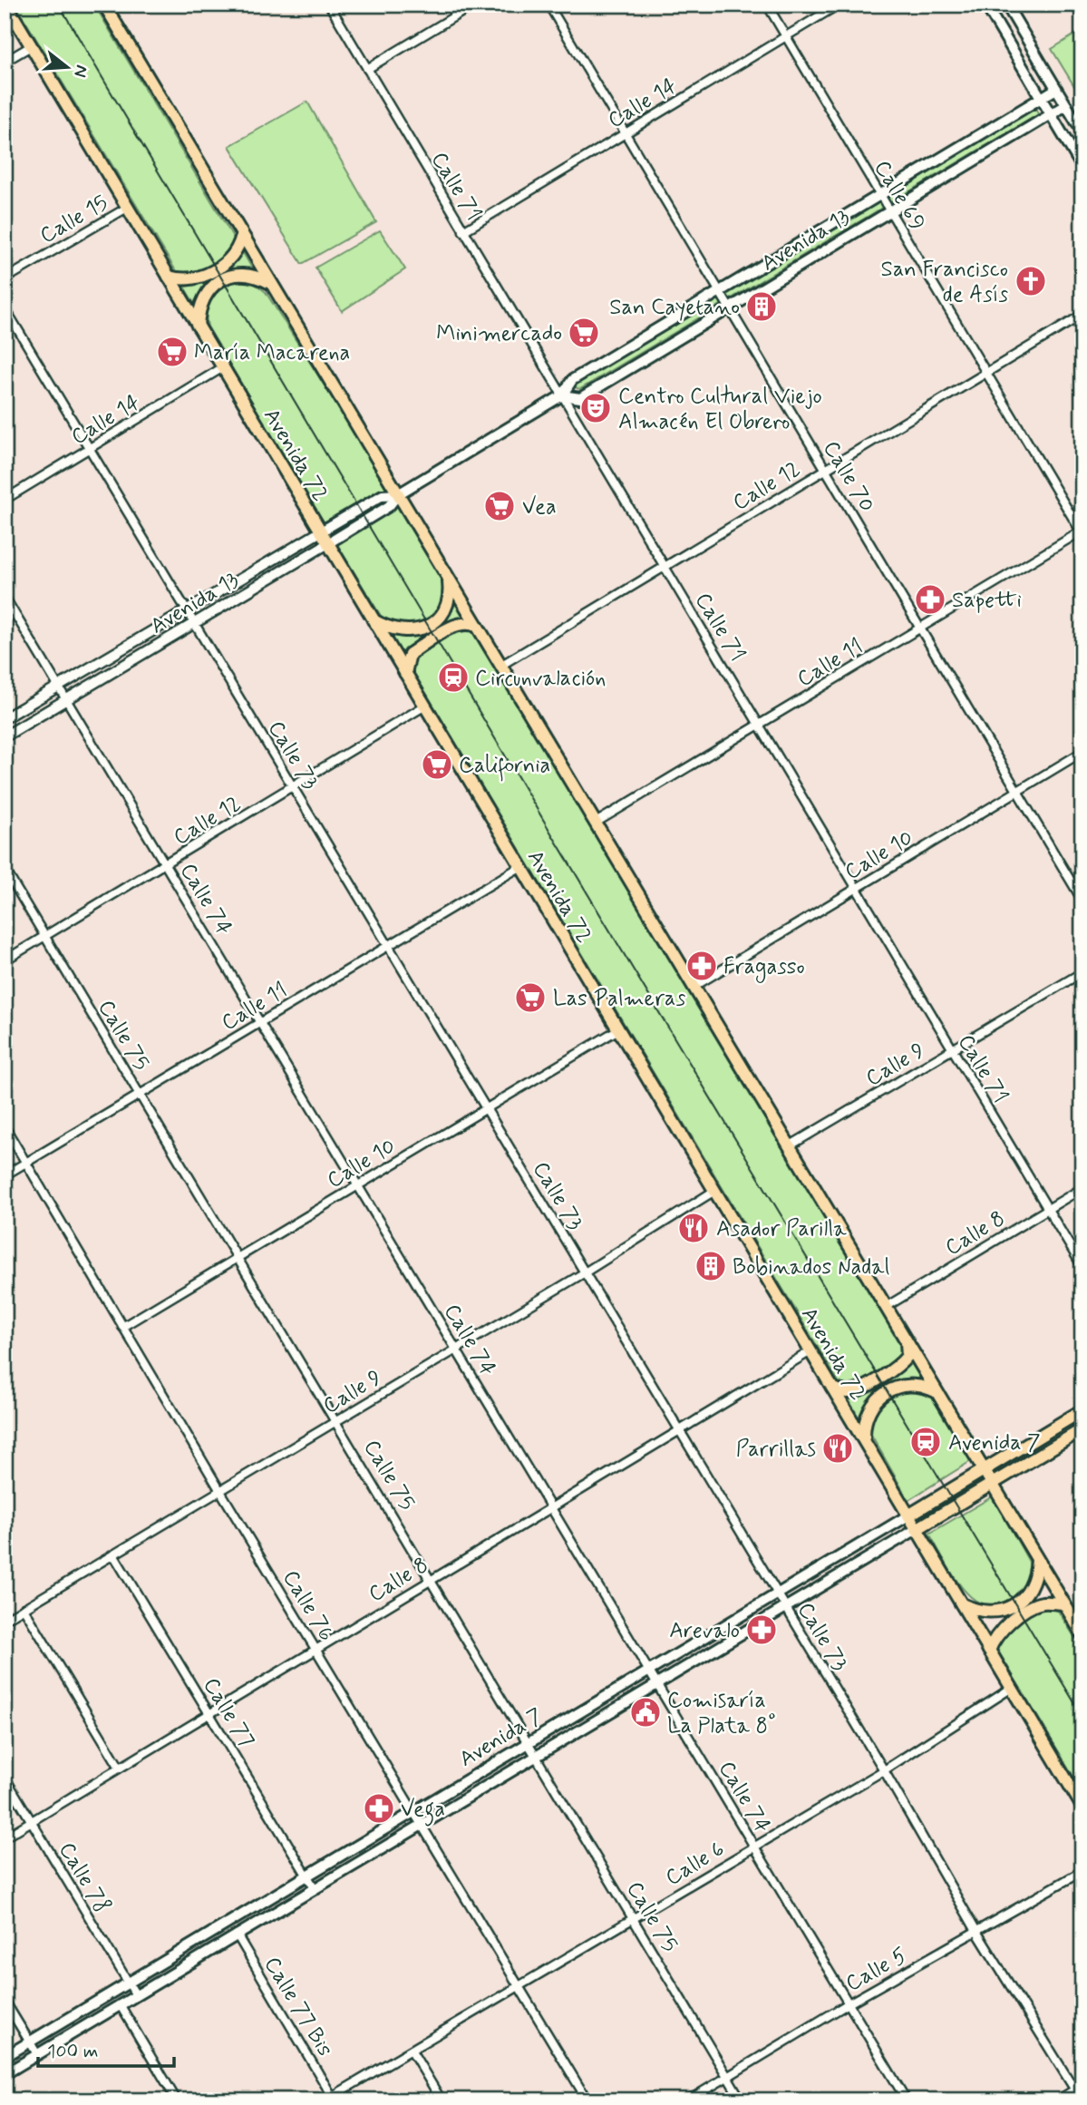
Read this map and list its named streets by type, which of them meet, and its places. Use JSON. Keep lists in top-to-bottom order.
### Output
{
  "streets": {
    "main road": ["Avenida 13", "Avenida 72", "Avenida 7"],
    "street": [
      "Calle 14",
      "Calle 71",
      "Calle 69",
      "Calle 15",
      "Calle 70",
      "Calle 12",
      "Calle 11",
      "Calle 73",
      "Calle 10",
      "Calle 74",
      "Calle 75",
      "Calle 9",
      "Calle 8",
      "Calle 76",
      "Calle 77",
      "Calle 6",
      "Calle 78",
      "Calle 5",
      "Calle 77 Bis"
    ]
  },
  "crossings": [
    ["Calle 14", "Calle 71"],
    ["Calle 14", "Calle 69"],
    ["Calle 14", "Avenida 72"],
    ["Calle 14", "Calle 70"],
    ["Calle 14", "Calle 73"],
    ["Calle 71", "Avenida 13"],
    ["Calle 71", "Calle 12"],
    ["Calle 71", "Calle 11"],
    ["Calle 71", "Calle 10"],
    ["Calle 71", "Calle 9"],
    ["Calle 71", "Calle 8"],
    ["Calle 69", "Avenida 13"],
    ["Calle 69", "Calle 12"],
    ["Calle 69", "Calle 11"],
    ["Calle 15", "Avenida 72"],
    ["Avenida 13", "Avenida 72"],
    ["Avenida 13", "Calle 70"],
    ["Avenida 13", "Calle 73"],
    ["Avenida 13", "Calle 74"],
    ["Avenida 72", "Calle 12"],
    ["Avenida 72", "Calle 11"],
    ["Avenida 72", "Calle 10"],
    ["Avenida 72", "Calle 9"],
    ["Avenida 72", "Calle 8"],
    ["Avenida 72", "Avenida 7"],
    ["Avenida 72", "Calle 6"],
    ["Calle 70", "Calle 12"],
    ["Calle 70", "Calle 11"],
    ["Calle 70", "Calle 10"],
    ["Calle 12", "Calle 73"],
    ["Calle 12", "Calle 74"],
    ["Calle 12", "Calle 75"],
    ["Calle 11", "Calle 73"],
    ["Calle 11", "Calle 74"],
    ["Calle 11", "Calle 75"],
    ["Calle 11", "Calle 76"],
    ["Calle 73", "Calle 10"],
    ["Calle 73", "Calle 9"],
    ["Calle 73", "Calle 8"],
    ["Calle 73", "Avenida 7"],
    ["Calle 73", "Calle 6"],
    ["Calle 73", "Calle 5"],
    ["Calle 10", "Calle 74"],
    ["Calle 10", "Calle 75"],
    ["Calle 10", "Calle 76"],
    ["Calle 74", "Calle 9"],
    ["Calle 74", "Calle 8"],
    ["Calle 74", "Avenida 7"],
    ["Calle 74", "Calle 6"],
    ["Calle 74", "Calle 5"],
    ["Calle 75", "Calle 9"],
    ["Calle 75", "Calle 8"],
    ["Calle 75", "Avenida 7"],
    ["Calle 75", "Calle 6"],
    ["Calle 75", "Calle 5"],
    ["Calle 9", "Calle 76"],
    ["Calle 9", "Calle 77"],
    ["Calle 8", "Calle 76"],
    ["Calle 8", "Calle 77"],
    ["Calle 8", "Calle 78"],
    ["Calle 76", "Avenida 7"],
    ["Calle 76", "Calle 6"],
    ["Calle 77", "Avenida 7"],
    ["Avenida 7", "Calle 78"],
    ["Avenida 7", "Calle 77 Bis"],
    ["Calle 6", "Calle 77 Bis"]
  ],
  "places": {
    "church": ["San Francisco de Asís"],
    "building": ["San Cayetano", "Bobinados Nadal"],
    "supermarket": [
      "Minimercado",
      "María Macarena",
      "Vea",
      "California",
      "Las Palmeras"
    ],
    "theatre": ["Centro Cultural Viejo Almacén El Obrero"],
    "pharmacy": [
      "Sapetti",
      "Fragasso",
      "Arevalo",
      "Vega"
    ],
    "station": ["Circunvalación", "Avenida 7"],
    "restaurant": ["Asador Parilla", "Parrillas"],
    "public building": ["Comisaría La Plata 8°"]
  },
  "scale_bar": "100 m",
  "north": "right"
}
